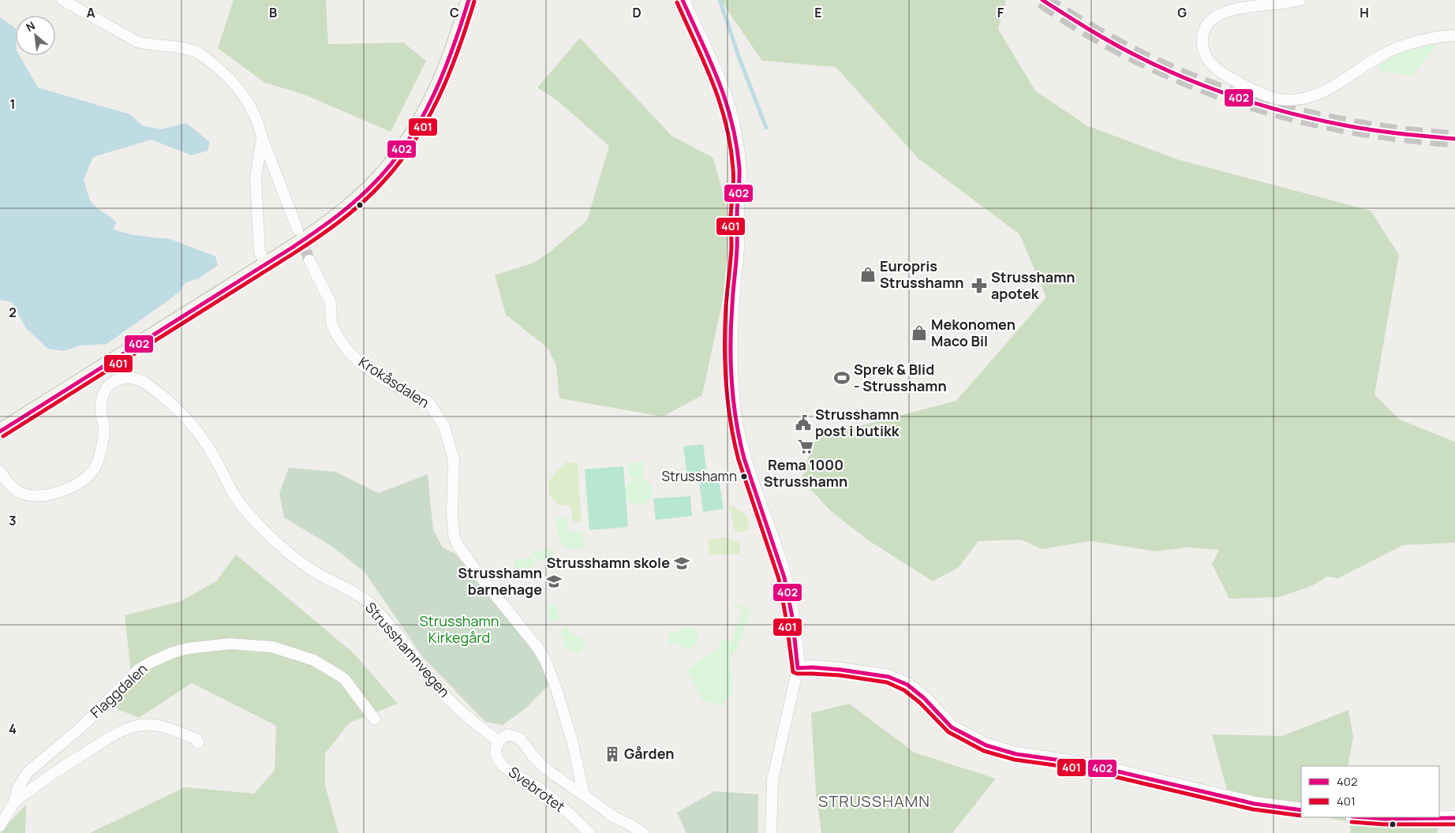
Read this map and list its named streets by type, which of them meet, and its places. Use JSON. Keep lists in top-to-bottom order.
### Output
{
  "streets": {
    "street": [
      "Krokåsdalen",
      "Strusshamnvegen",
      "Flaggdalen",
      "Svebrotet"
    ]
  },
  "crossings": [
    ["Strusshamnvegen", "Svebrotet"]
  ],
  "districts": ["STRUSSHAMN"],
  "parks": ["Strusshamn Kirkegård"],
  "places": {
    "shop": ["Europris Strusshamn", "Mekonomen Maco Bil"],
    "pharmacy": ["Strusshamn apotek"],
    "sports": ["Sprek & Blid - Strusshamn"],
    "public building": ["Strusshamn post i butikk"],
    "supermarket": ["Rema 1000 Strusshamn"],
    "other": ["Strusshamn"],
    "school or university": ["Strusshamn skole", "Strusshamn barnehage"],
    "building": ["Gården"]
  },
  "lines": ["transit line 402", "transit line 401"],
  "legend": ["402", "401"],
  "north": "top left",
  "grid": {
    "columns": [
      "A",
      "B",
      "C",
      "D",
      "E",
      "F",
      "G",
      "H"
    ],
    "rows": [
      "1",
      "2",
      "3",
      "4"
    ]
  }
}
